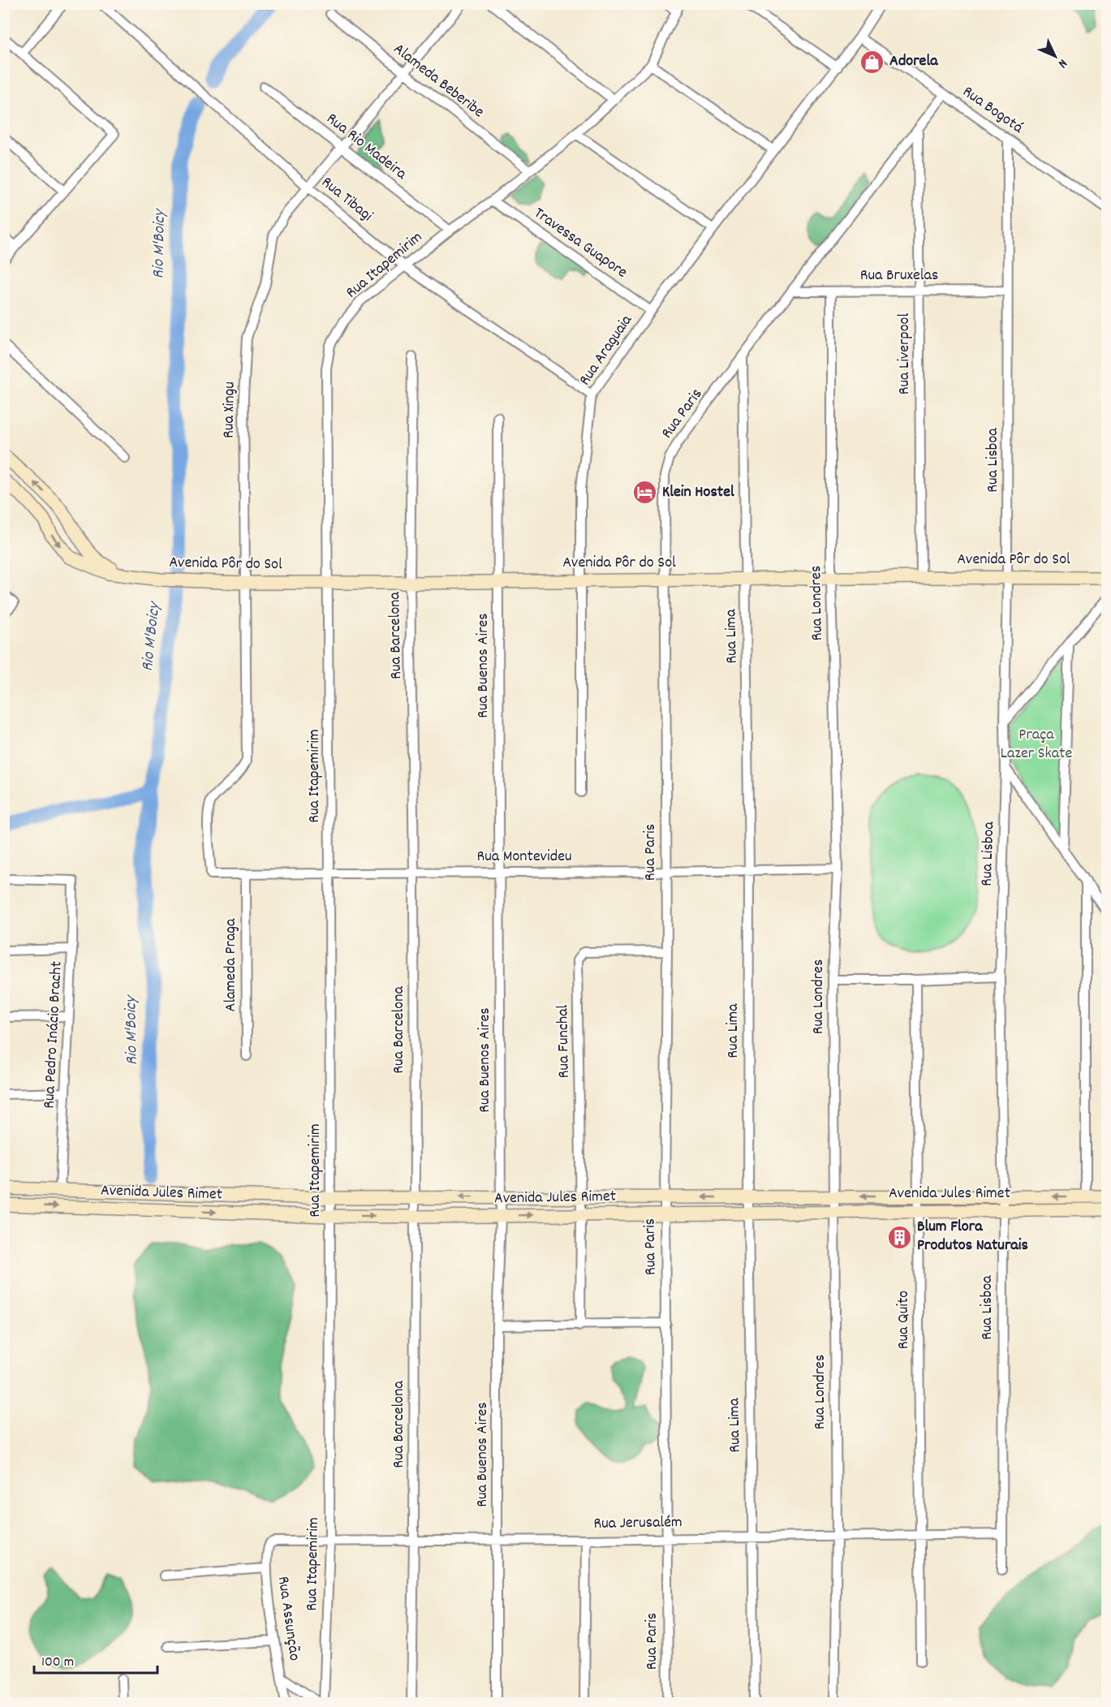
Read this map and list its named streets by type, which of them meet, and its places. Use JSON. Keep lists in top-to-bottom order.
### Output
{
  "streets": {
    "main road": ["Avenida Pôr do Sol", "Avenida Jules Rimet"],
    "street": [
      "Alameda Beberibe",
      "Rua Bogotá",
      "Rua Rio Madeira",
      "Rua Tibagi",
      "Travessa Guapore",
      "Rua Itapemirim",
      "Rua Bruxelas",
      "Rua Araguaia",
      "Rua Liverpool",
      "Rua Xingu",
      "Rua Paris",
      "Rua Lisboa",
      "Rua Londres",
      "Rua Barcelona",
      "Rua Lima",
      "Rua Buenos Aires",
      "Rua Montevideu",
      "Alameda Praga",
      "Rua Pedro Inácio Bracht",
      "Rua Funchal",
      "Rua Quito",
      "Rua Jerusalém",
      "Rua Assunção"
    ]
  },
  "crossings": [
    ["Alameda Beberibe", "Rua Itapemirim"],
    ["Alameda Beberibe", "Rua Xingu"],
    ["Rua Bogotá", "Rua Araguaia"],
    ["Rua Bogotá", "Rua Paris"],
    ["Rua Bogotá", "Rua Lisboa"],
    ["Rua Rio Madeira", "Rua Itapemirim"],
    ["Rua Rio Madeira", "Rua Xingu"],
    ["Rua Tibagi", "Rua Itapemirim"],
    ["Rua Tibagi", "Rua Araguaia"],
    ["Rua Tibagi", "Rua Xingu"],
    ["Travessa Guapore", "Rua Itapemirim"],
    ["Travessa Guapore", "Rua Araguaia"],
    ["Rua Itapemirim", "Avenida Pôr do Sol"],
    ["Rua Itapemirim", "Rua Montevideu"],
    ["Rua Itapemirim", "Avenida Jules Rimet"],
    ["Rua Itapemirim", "Rua Jerusalém"],
    ["Rua Bruxelas", "Rua Liverpool"],
    ["Rua Bruxelas", "Rua Paris"],
    ["Rua Bruxelas", "Rua Lisboa"],
    ["Rua Bruxelas", "Rua Londres"],
    ["Rua Araguaia", "Avenida Pôr do Sol"],
    ["Rua Liverpool", "Rua Paris"],
    ["Rua Liverpool", "Avenida Pôr do Sol"],
    ["Rua Xingu", "Avenida Pôr do Sol"],
    ["Rua Xingu", "Rua Montevideu"],
    ["Rua Paris", "Avenida Pôr do Sol"],
    ["Rua Paris", "Rua Lima"],
    ["Rua Paris", "Rua Montevideu"],
    ["Rua Paris", "Rua Funchal"],
    ["Rua Paris", "Avenida Jules Rimet"],
    ["Rua Paris", "Rua Jerusalém"],
    ["Rua Lisboa", "Avenida Pôr do Sol"],
    ["Rua Lisboa", "Avenida Jules Rimet"],
    ["Rua Lisboa", "Rua Jerusalém"],
    ["Avenida Pôr do Sol", "Rua Londres"],
    ["Avenida Pôr do Sol", "Rua Barcelona"],
    ["Avenida Pôr do Sol", "Rua Lima"],
    ["Avenida Pôr do Sol", "Rua Buenos Aires"],
    ["Rua Londres", "Rua Montevideu"],
    ["Rua Londres", "Avenida Jules Rimet"],
    ["Rua Londres", "Rua Jerusalém"],
    ["Rua Barcelona", "Rua Montevideu"],
    ["Rua Barcelona", "Avenida Jules Rimet"],
    ["Rua Barcelona", "Rua Jerusalém"],
    ["Rua Lima", "Rua Montevideu"],
    ["Rua Lima", "Avenida Jules Rimet"],
    ["Rua Lima", "Rua Jerusalém"],
    ["Rua Buenos Aires", "Rua Montevideu"],
    ["Rua Buenos Aires", "Avenida Jules Rimet"],
    ["Rua Buenos Aires", "Rua Jerusalém"],
    ["Rua Montevideu", "Alameda Praga"],
    ["Rua Pedro Inácio Bracht", "Avenida Jules Rimet"],
    ["Rua Funchal", "Avenida Jules Rimet"],
    ["Avenida Jules Rimet", "Rua Quito"],
    ["Rua Quito", "Rua Jerusalém"],
    ["Rua Jerusalém", "Rua Assunção"]
  ],
  "water": ["Rio M'Boicy"],
  "parks": ["Praça Lazer Skate"],
  "places": {
    "shop": ["Adorela"],
    "hotel": ["Klein Hostel"],
    "building": ["Blum Flora Produtos Naturais"]
  },
  "scale_bar": "100 m",
  "north": "bottom right"
}
